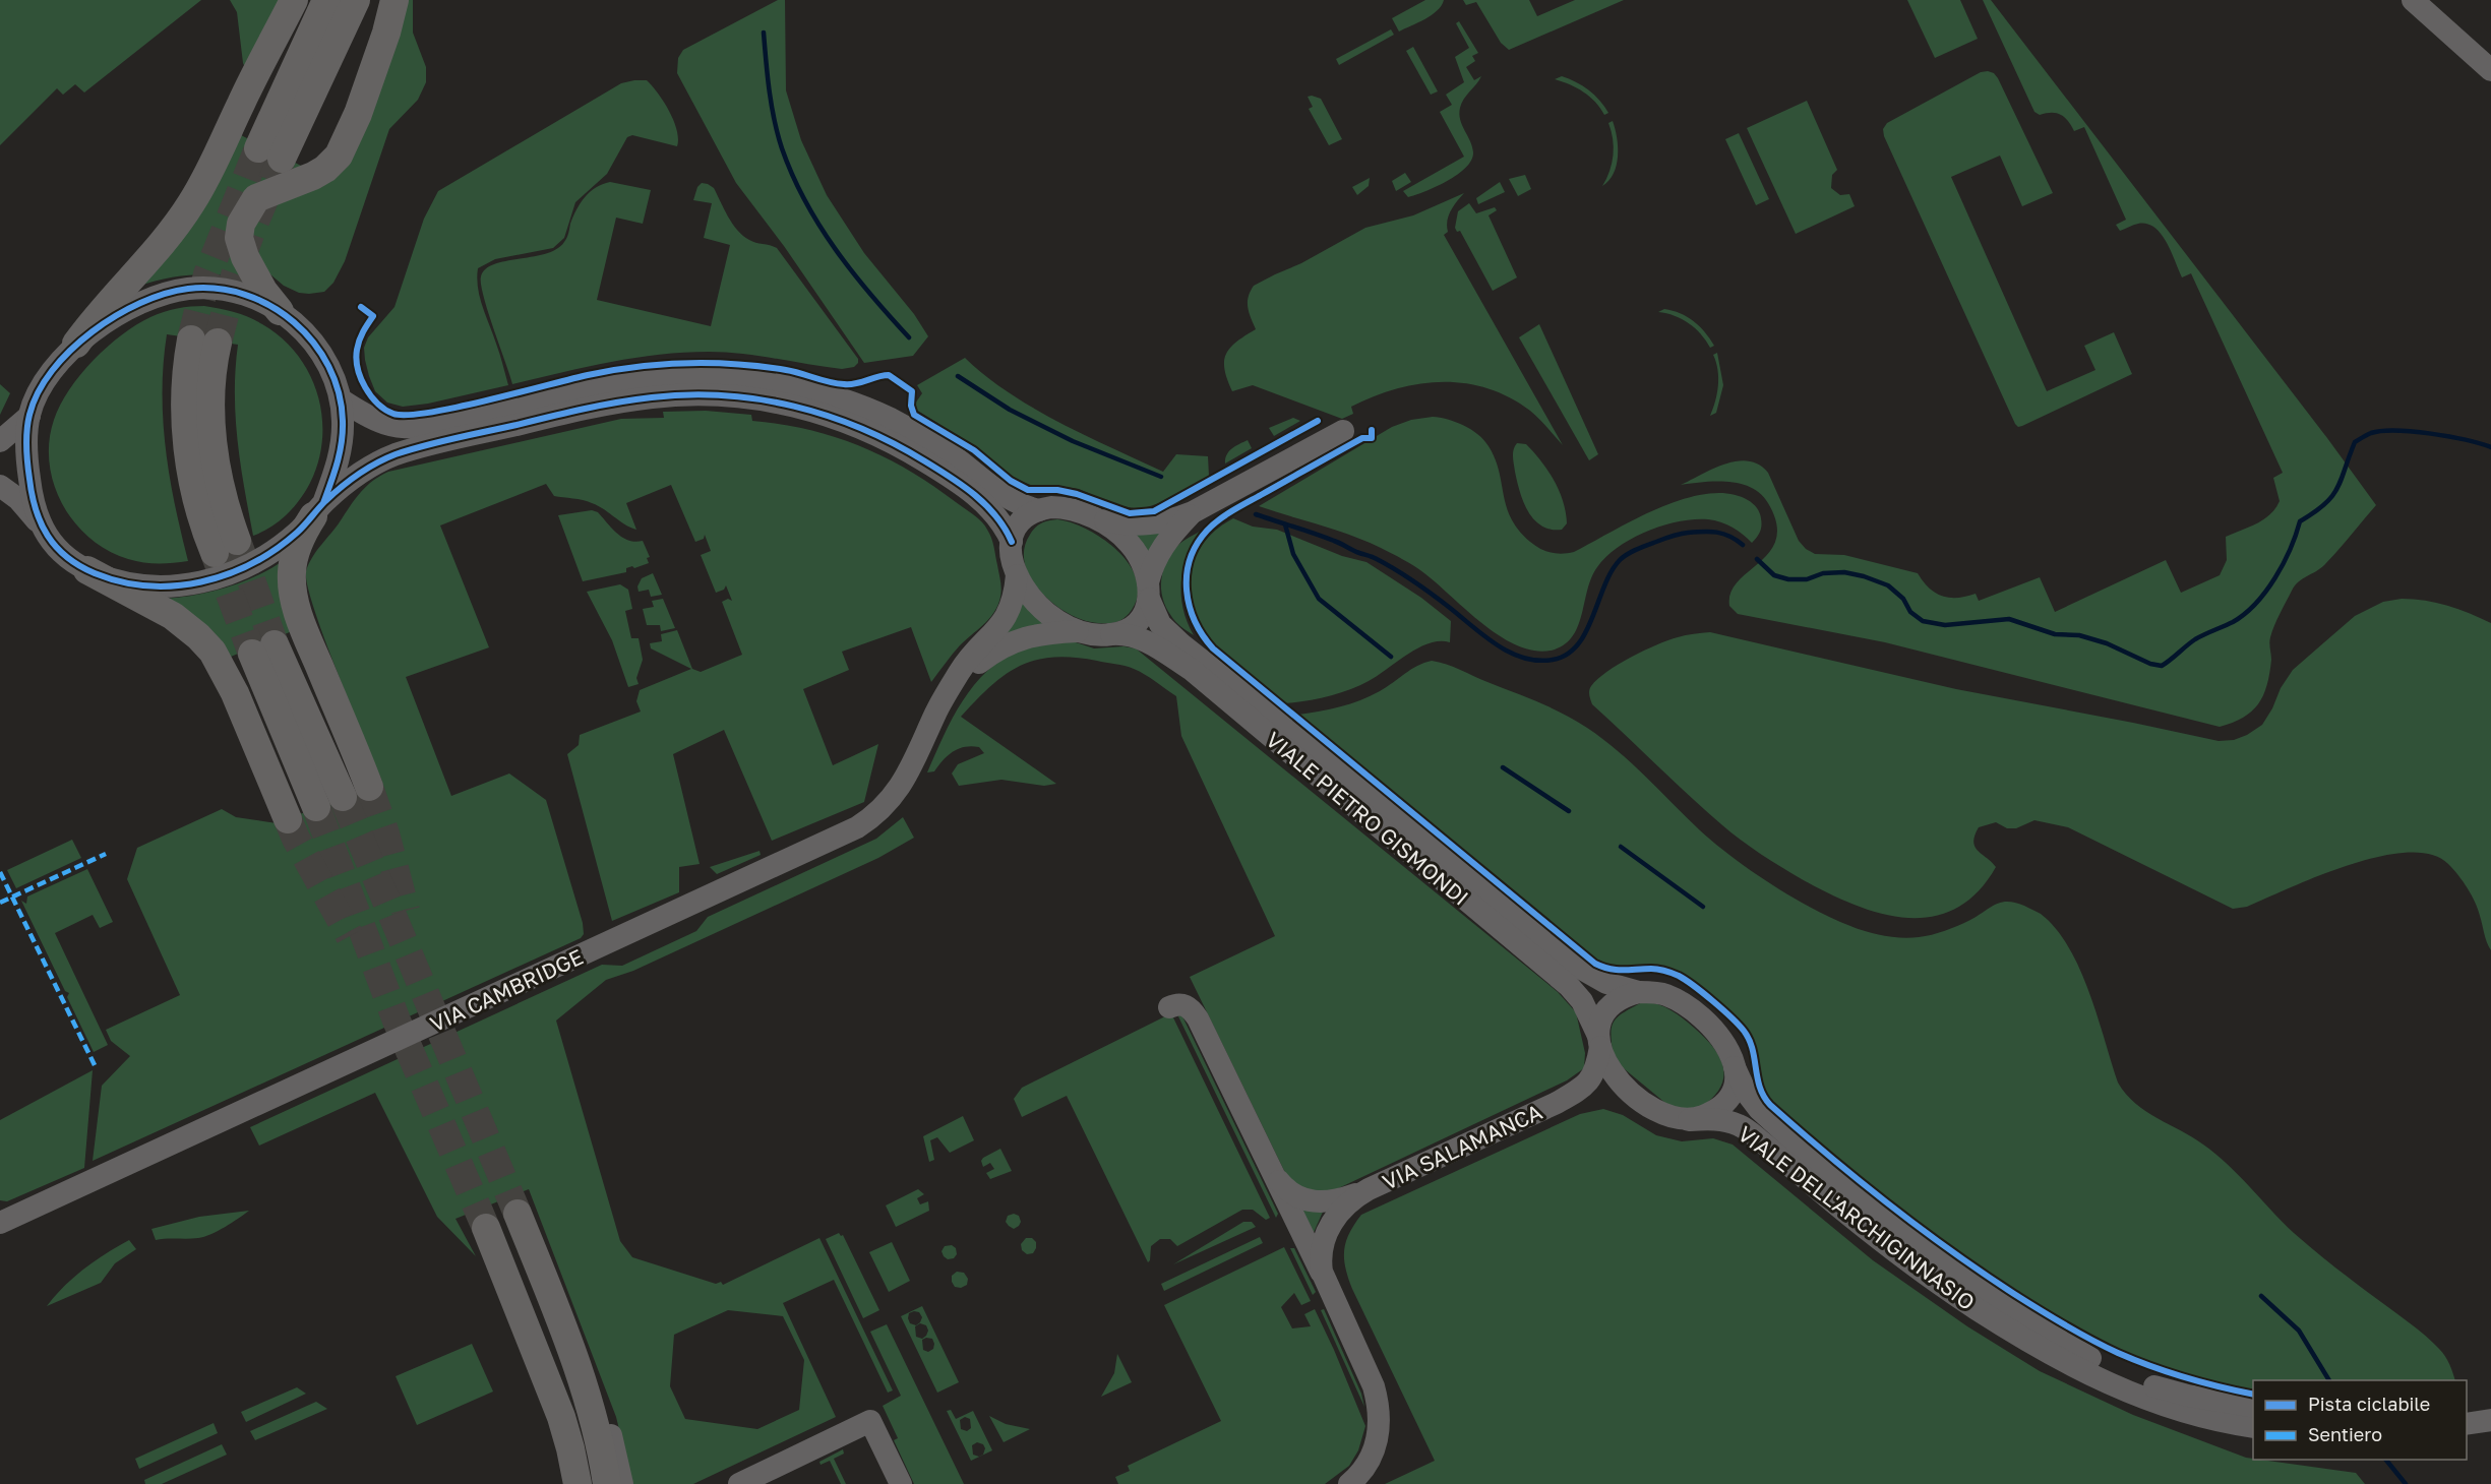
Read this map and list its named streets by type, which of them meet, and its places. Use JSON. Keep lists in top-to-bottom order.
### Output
{
  "streets": {
    "street": [
      "VIALE PIETRO GISMONDI",
      "VIA CAMBRIDGE",
      "VIA SALAMANCA",
      "VIALE DELL'ARCHIGINNASIO"
    ]
  },
  "crossings": [
    ["VIALE PIETRO GISMONDI", "VIA CAMBRIDGE"],
    ["VIALE PIETRO GISMONDI", "VIALE DELL'ARCHIGINNASIO"]
  ],
  "legend": ["Pista ciclabile", "Sentiero"]
}
